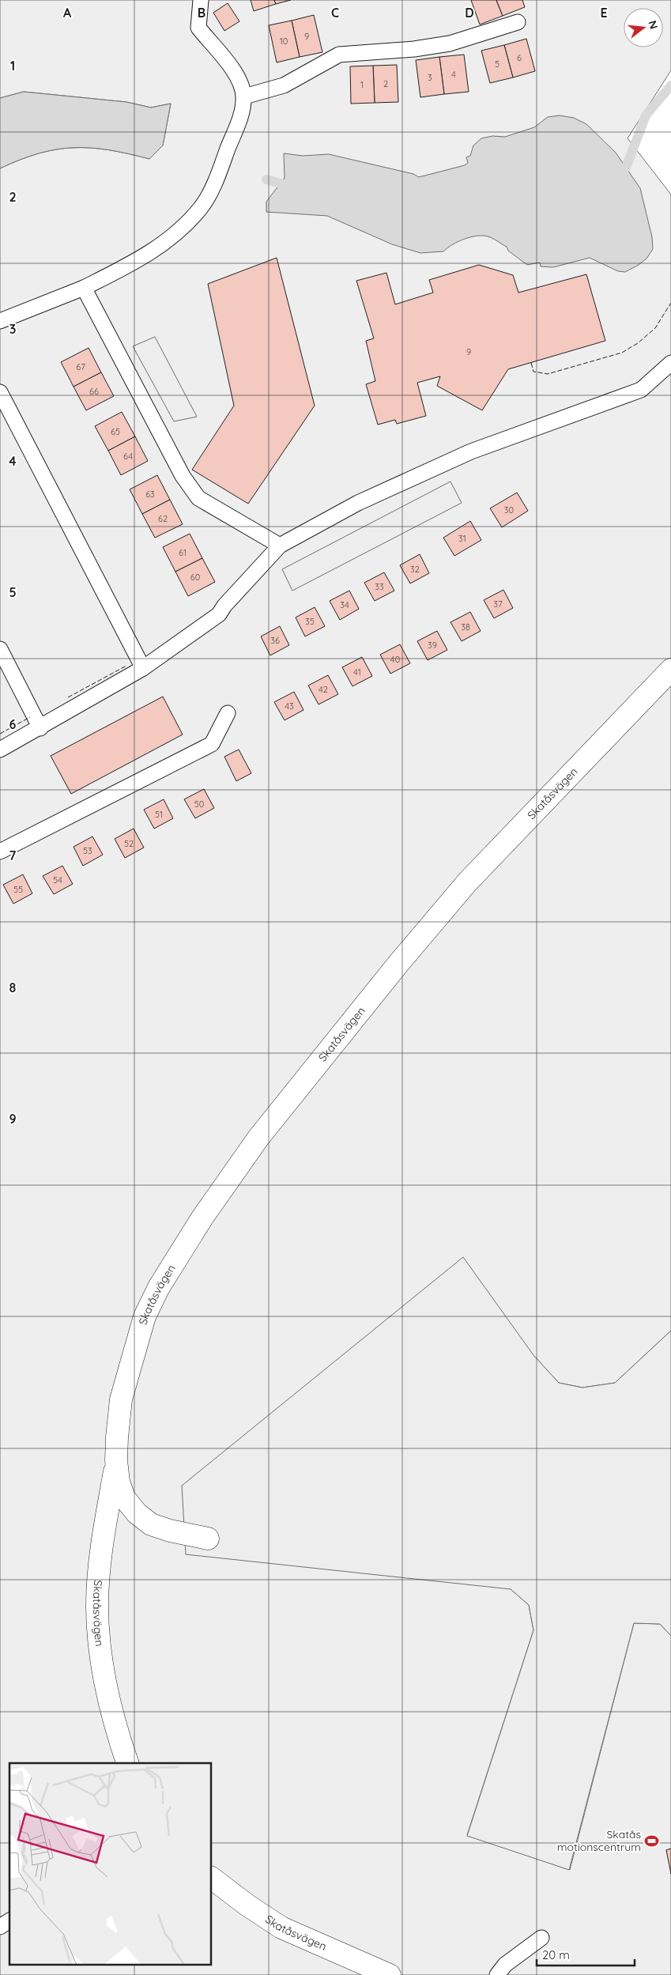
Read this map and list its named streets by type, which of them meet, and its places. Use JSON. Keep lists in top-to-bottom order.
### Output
{
  "streets": {
    "street": ["Skatåsvägen"]
  },
  "places": {
    "sports": ["Skatås motionscentrum"]
  },
  "house_numbers": [
    "9",
    "10",
    "6",
    "5",
    "4",
    "3",
    "2",
    "1",
    "9",
    "67",
    "66",
    "65",
    "64",
    "63",
    "30",
    "62",
    "31",
    "61",
    "32",
    "60",
    "33",
    "37",
    "34",
    "35",
    "38",
    "36",
    "39",
    "40",
    "41",
    "42",
    "43",
    "50",
    "51",
    "52",
    "53",
    "54",
    "55"
  ],
  "scale_bar": "20 m",
  "north": "right",
  "grid": {
    "columns": [
      "A",
      "B",
      "C",
      "D",
      "E"
    ],
    "rows": [
      "1",
      "2",
      "3",
      "4",
      "5",
      "6",
      "7",
      "8",
      "9"
    ]
  }
}
